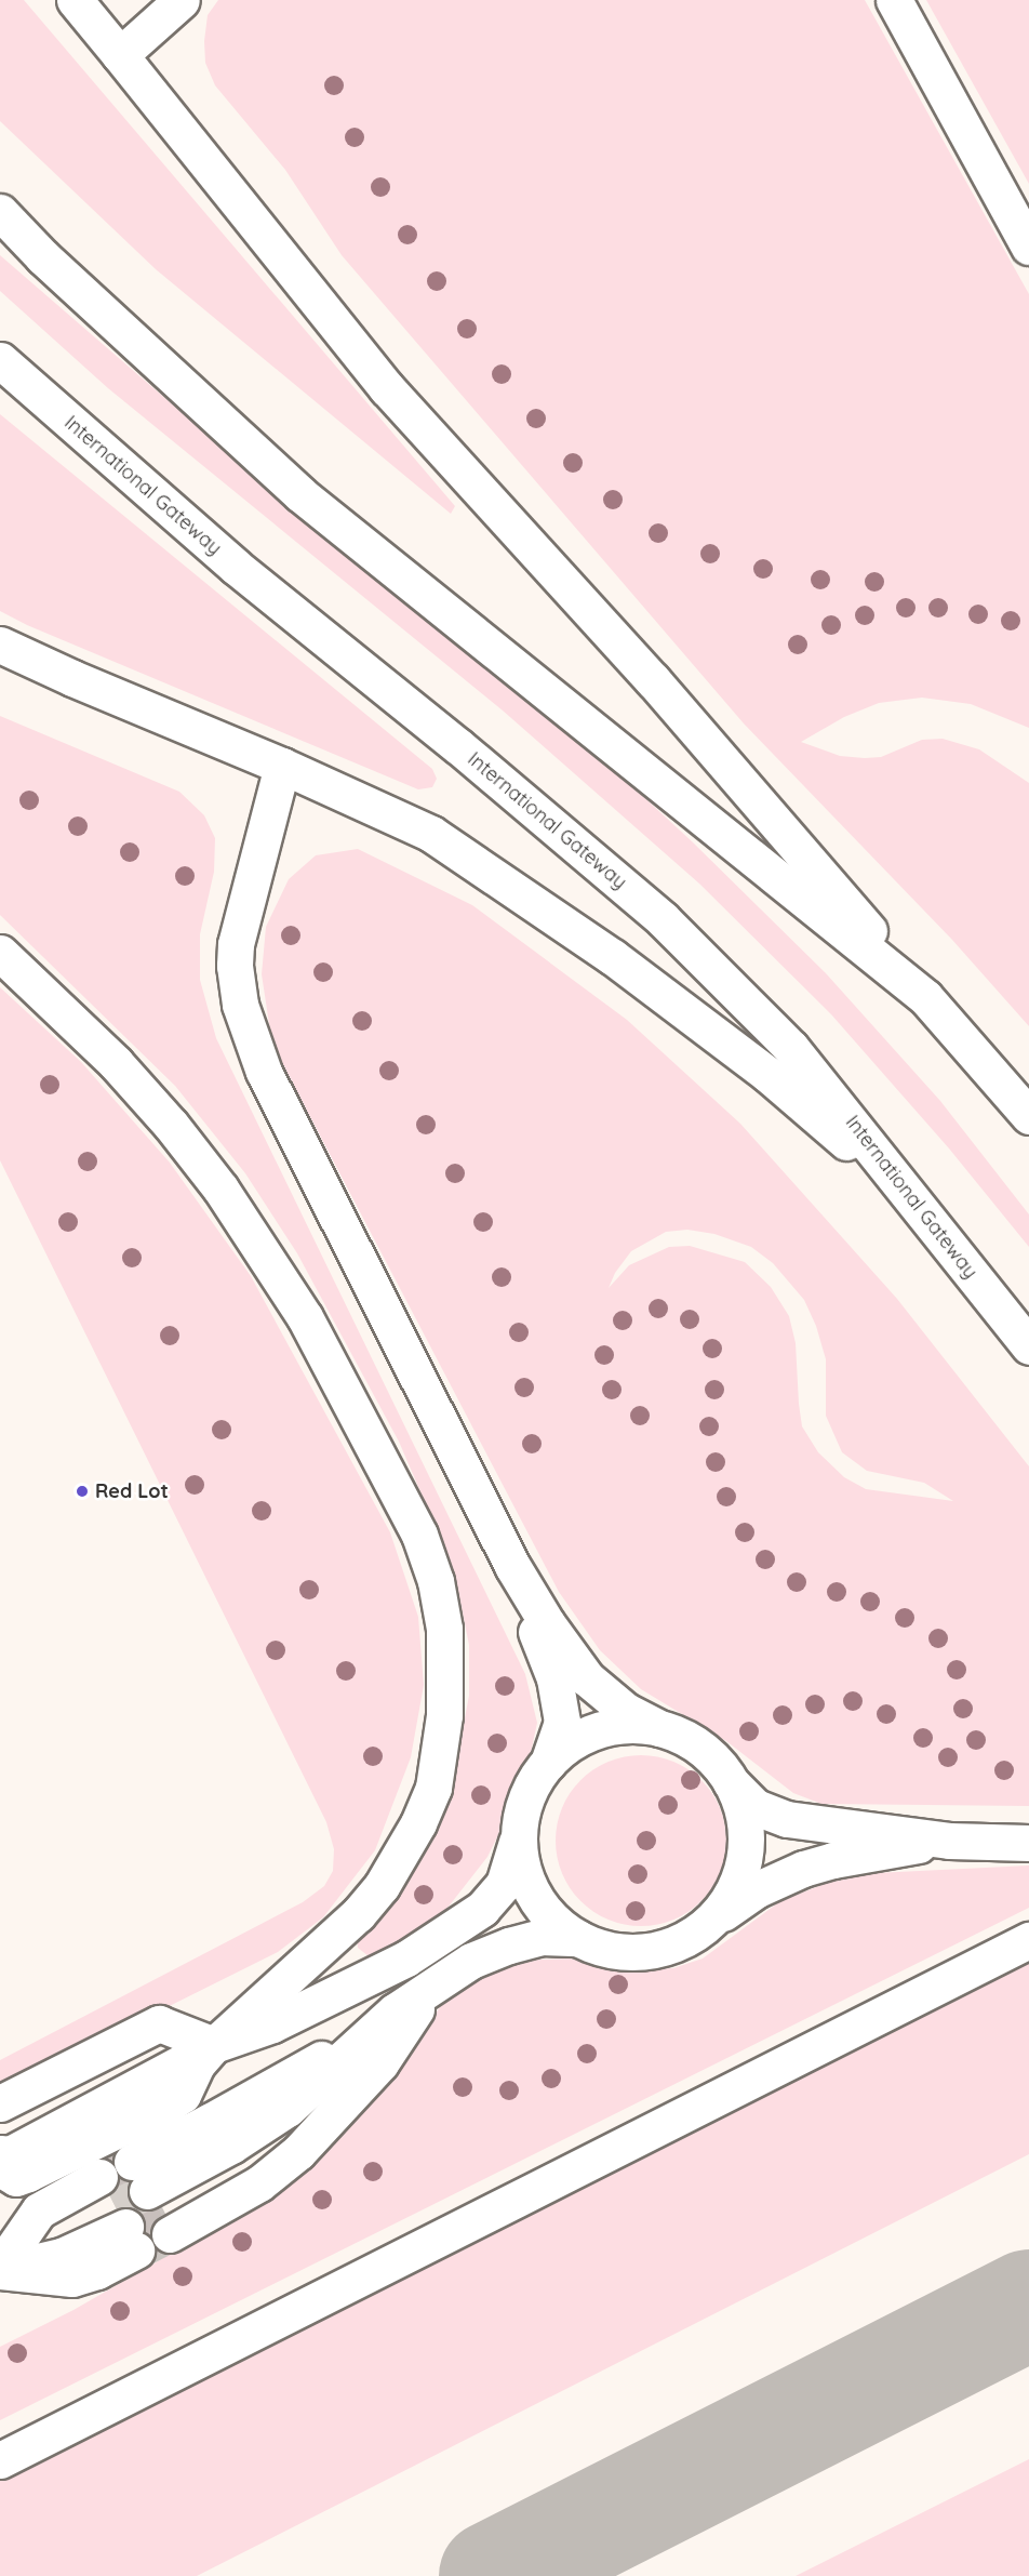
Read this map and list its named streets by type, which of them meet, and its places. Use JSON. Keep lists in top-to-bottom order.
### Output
{
  "streets": {
    "main road": ["International Gateway"]
  },
  "places": ["Red Lot"]
}
